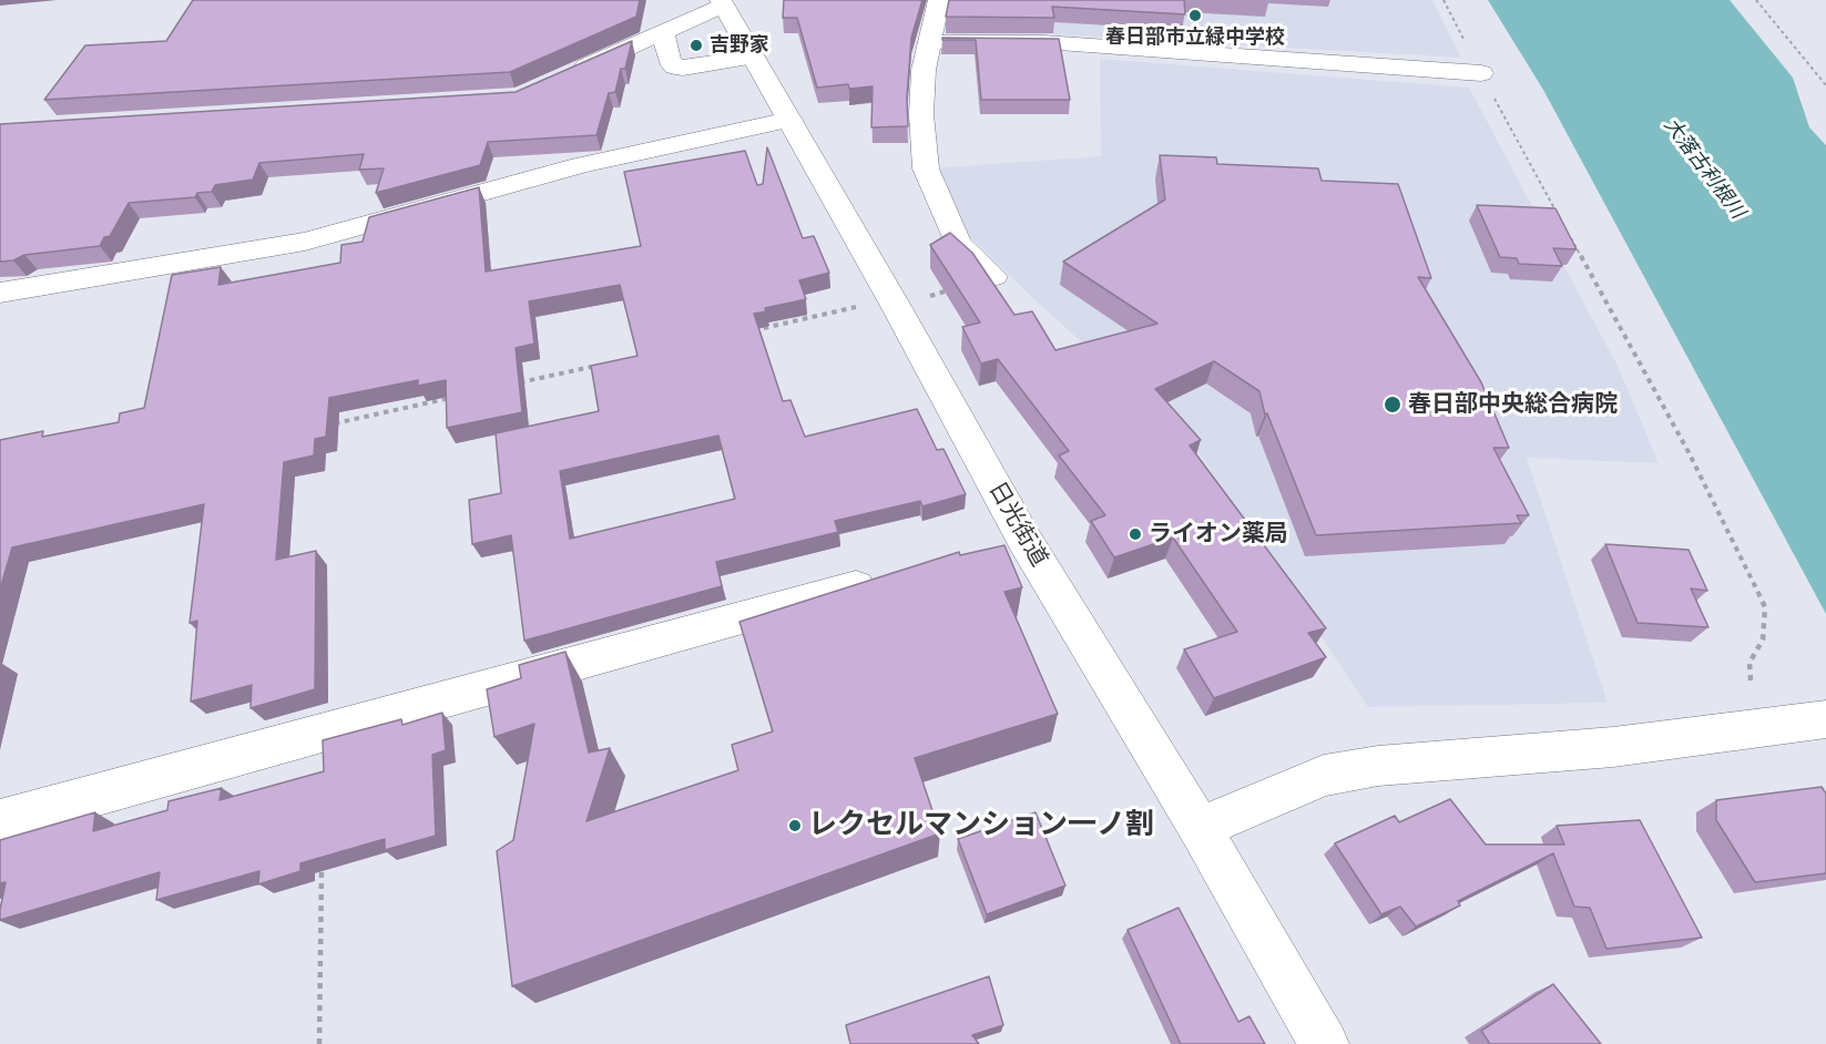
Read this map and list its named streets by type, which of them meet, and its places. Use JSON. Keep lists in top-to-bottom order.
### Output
{
  "streets": {
    "main road": ["日光街道"]
  },
  "water": ["大落古利根川"],
  "places": [
    "春日部市立緑中学校",
    "吉野家",
    "春日部中央総合病院",
    "ライオン薬局",
    "レクセルマンション一ノ割"
  ]
}
